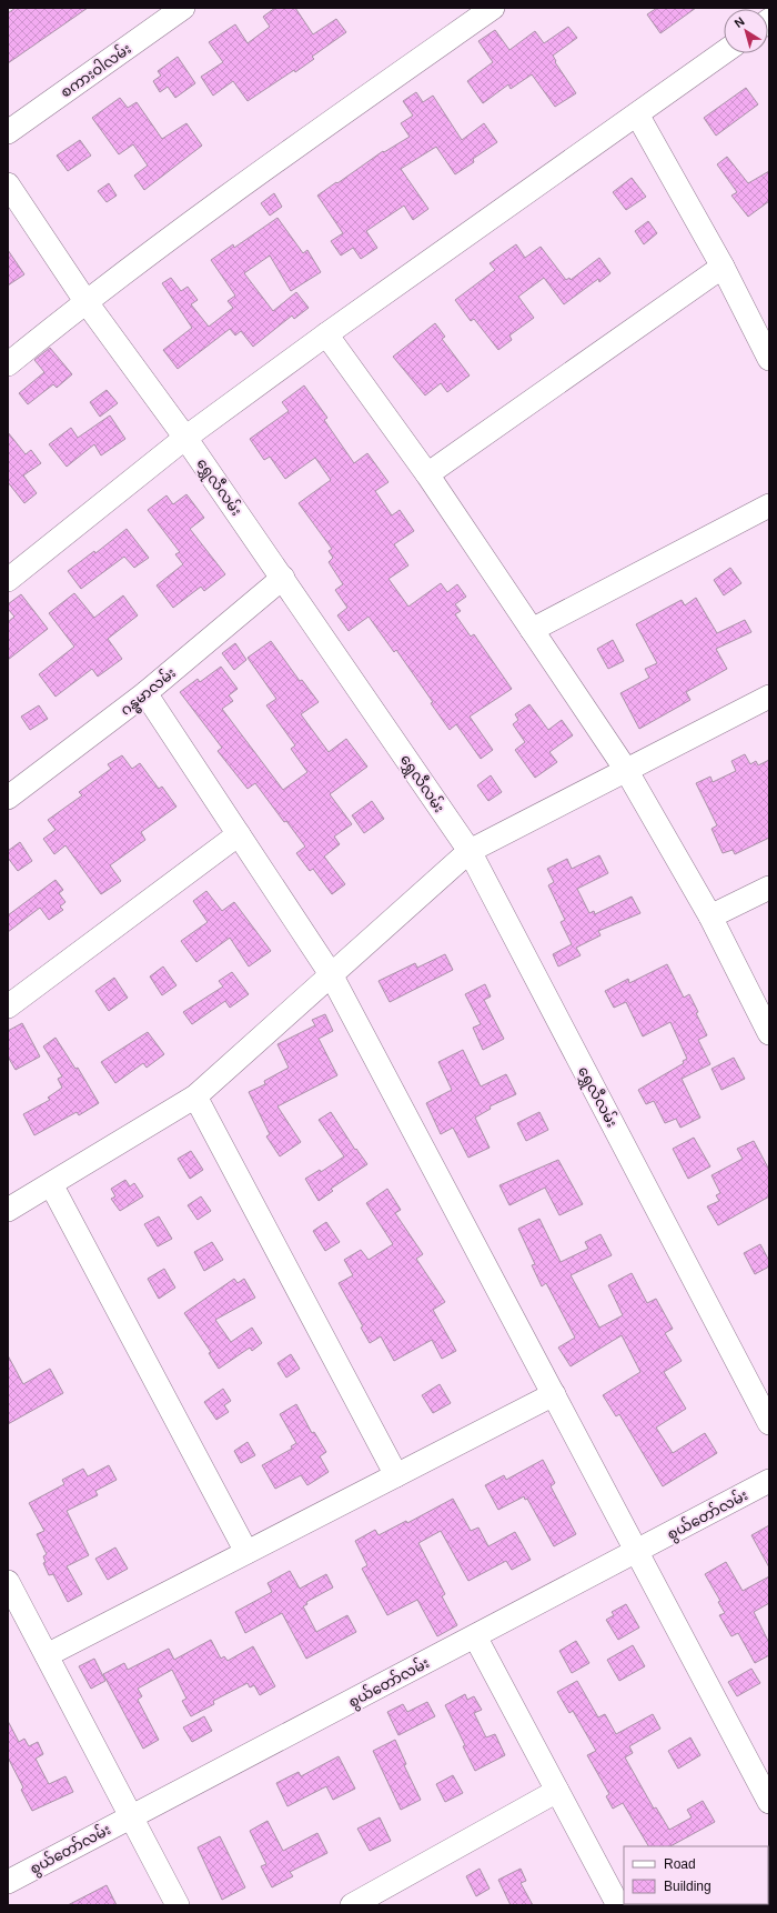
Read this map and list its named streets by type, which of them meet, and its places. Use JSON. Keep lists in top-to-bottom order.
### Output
{
  "streets": {
    "street": [
      "စကားဝါလမ်း",
      "ရွှေလီလမ်း",
      "ဂန္ဓမာလမ်း",
      "စွယ်တော်လမ်း"
    ]
  },
  "crossings": [
    ["ရွှေလီလမ်း", "ဂန္ဓမာလမ်း"]
  ],
  "legend": ["Road", "Building"],
  "north": "top left"
}
